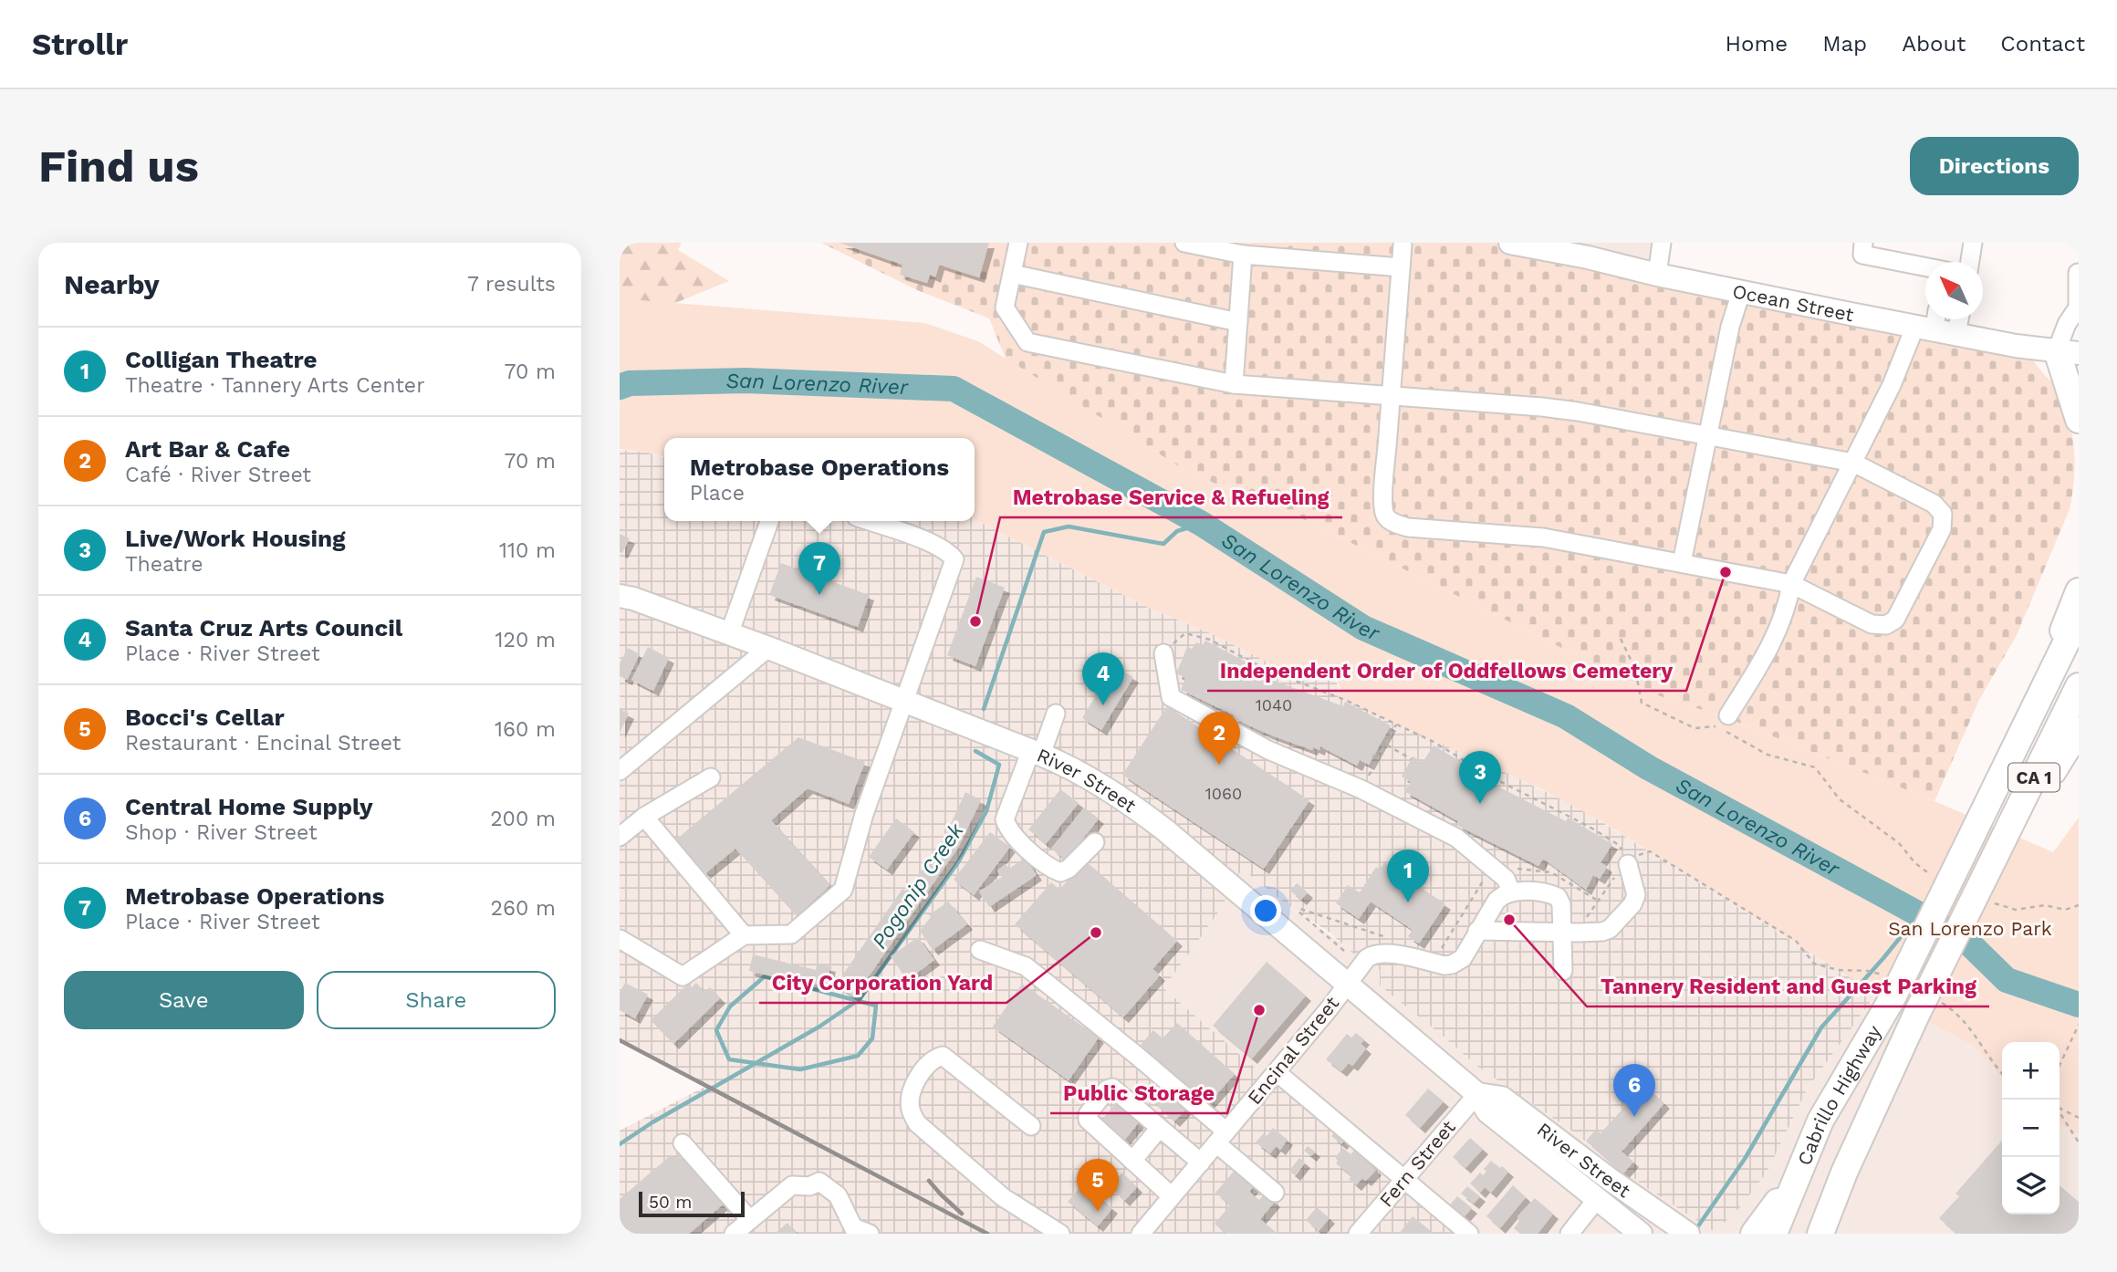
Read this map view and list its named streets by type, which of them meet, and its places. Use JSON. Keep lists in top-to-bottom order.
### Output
{
  "streets": {
    "highway": ["CA 1", "Cabrillo Highway"],
    "main road": ["Ocean Street", "River Street"],
    "street": ["Encinal Street", "Fern Street"]
  },
  "crossings": [
    ["River Street", "Encinal Street"],
    ["River Street", "Fern Street"]
  ],
  "water": ["San Lorenzo River", "Pogonip Creek"],
  "parks": ["San Lorenzo Park"],
  "places": [
    "Independent Order of Oddfellows Cemetery",
    "Metrobase Service & Refueling",
    "Tannery Resident and Guest Parking",
    "City Corporation Yard",
    "Public Storage"
  ],
  "house_numbers": ["1040", "1060"],
  "scale_bar": "50 m",
  "north": "top left",
  "page": {
    "header": "Strollr",
    "nav": [
      "Home",
      "Map",
      "About",
      "Contact"
    ],
    "buttons": [
      "Directions",
      ["Save", "Share"]
    ],
    "title": "Find us",
    "heading": ["Nearby", "7 results"],
    "list": [
      {
        "mark": "1",
        "name": "Colligan Theatre",
        "note": "Theatre · Tannery Arts Center",
        "value": "70 m"
      },
      {
        "mark": "2",
        "name": "Art Bar & Cafe",
        "note": "Café · River Street",
        "value": "70 m"
      },
      {
        "mark": "3",
        "name": "Live/Work Housing",
        "note": "Theatre",
        "value": "110 m"
      },
      {
        "mark": "4",
        "name": "Santa Cruz Arts Council",
        "note": "Place · River Street",
        "value": "120 m"
      },
      {
        "mark": "5",
        "name": "Bocci's Cellar",
        "note": "Restaurant · Encinal Street",
        "value": "160 m"
      },
      {
        "mark": "6",
        "name": "Central Home Supply",
        "note": "Shop · River Street",
        "value": "200 m"
      },
      {
        "mark": "7",
        "name": "Metrobase Operations",
        "note": "Place · River Street",
        "value": "260 m"
      }
    ],
    "popup": ["Metrobase Operations", "Place"],
    "pins": [
      "7",
      "4",
      "2",
      "3",
      "1",
      "6",
      "5"
    ],
    "map_buttons": ["+", "−"],
    "scale": "50 m"
  }
}
